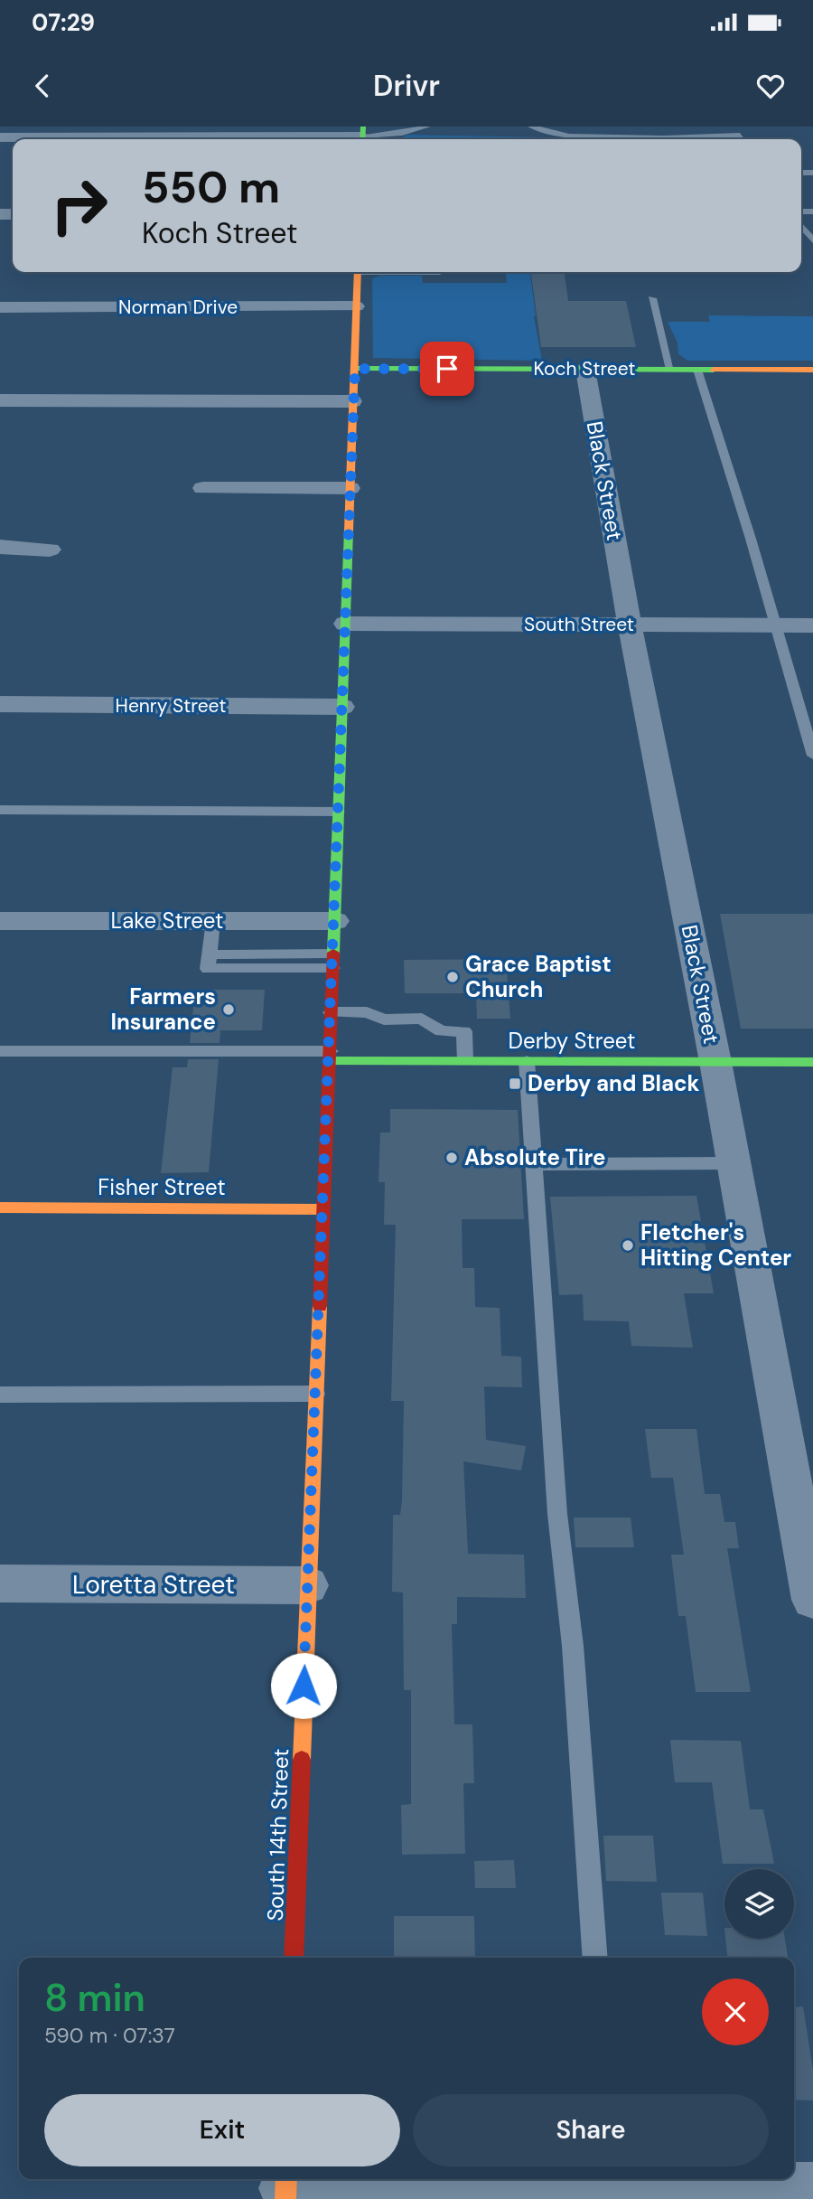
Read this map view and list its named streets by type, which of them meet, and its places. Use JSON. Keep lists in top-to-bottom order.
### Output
{
  "streets": {
    "main road": [
      "Koch Street",
      "Derby Street",
      "Fisher Street",
      "South 14th Street"
    ],
    "street": [
      "Norman Drive",
      "Black Street",
      "South Street",
      "Henry Street",
      "Lake Street",
      "Loretta Street"
    ]
  },
  "crossings": [
    ["Norman Drive", "South 14th Street"],
    ["Koch Street", "Black Street"],
    ["Koch Street", "South 14th Street"],
    ["Black Street", "South Street"],
    ["Black Street", "Derby Street"],
    ["South Street", "South 14th Street"],
    ["Henry Street", "South 14th Street"],
    ["Lake Street", "South 14th Street"],
    ["Derby Street", "South 14th Street"],
    ["Fisher Street", "South 14th Street"],
    ["Loretta Street", "South 14th Street"]
  ],
  "places": {
    "other": [
      "Grace Baptist Church",
      "Farmers Insurance",
      "Absolute Tire",
      "Fletcher's Hitting Center"
    ],
    "transit": ["Derby and Black"]
  },
  "page": {
    "status": "07:29",
    "header": "Drivr",
    "turn": ["550 m", "Koch Street"],
    "heading": ["8 min", "590 m · 07:37"],
    "buttons": ["Exit", "Share"]
  }
}
